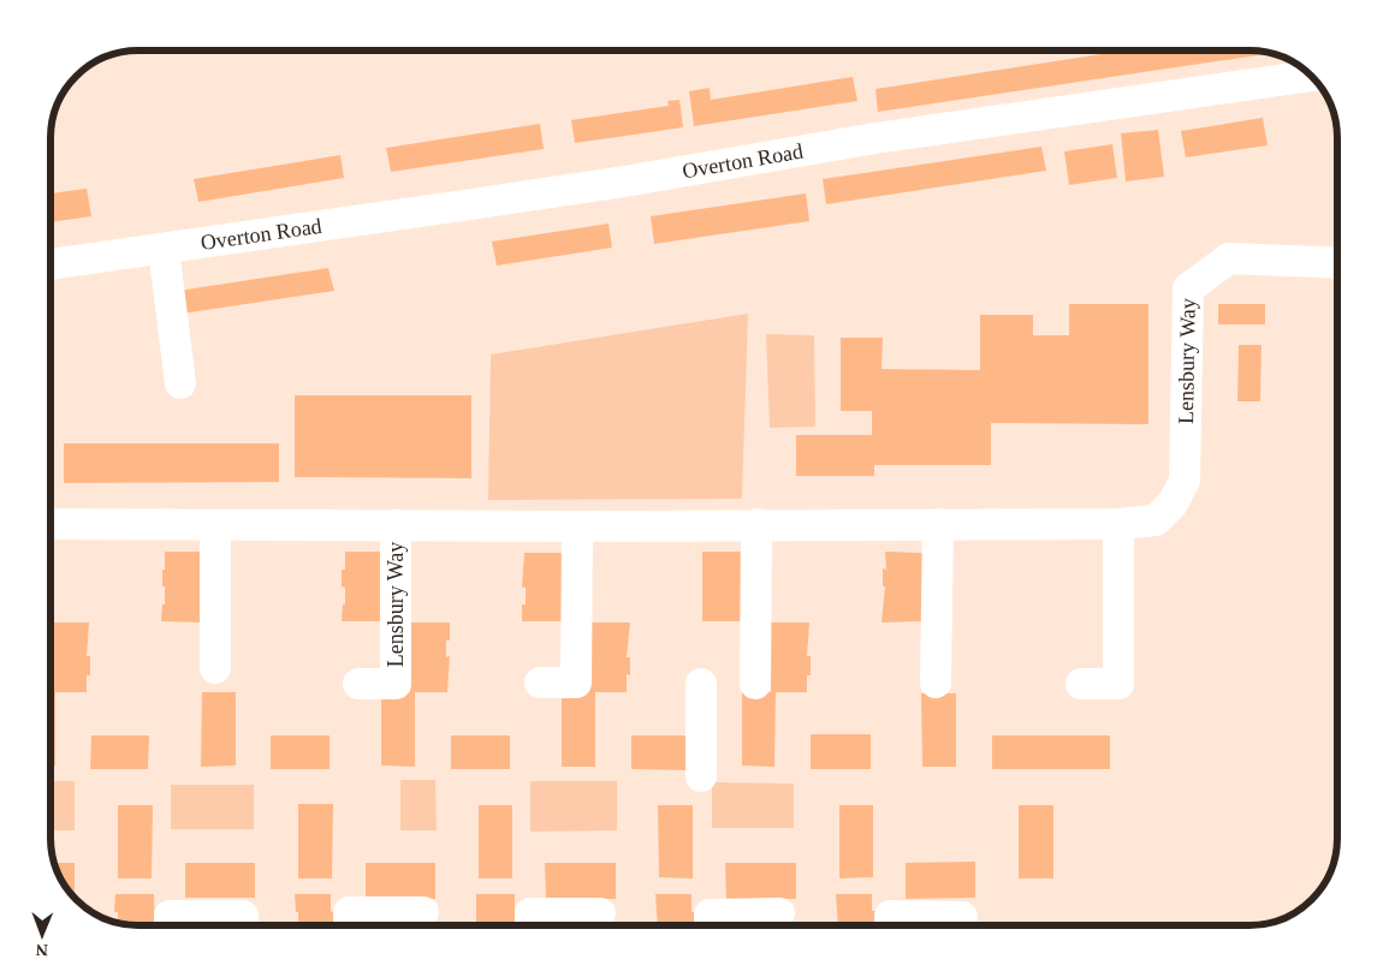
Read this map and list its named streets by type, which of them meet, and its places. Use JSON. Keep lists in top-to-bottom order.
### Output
{
  "streets": {
    "street": ["Overton Road", "Lensbury Way"]
  },
  "north": "bottom"
}
